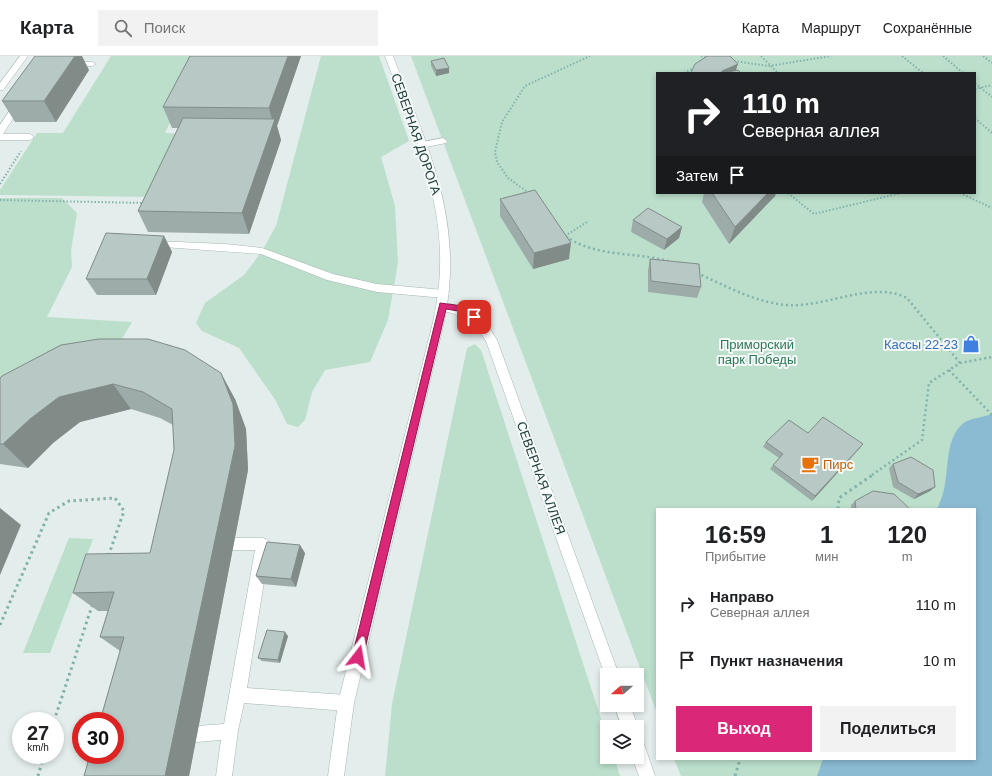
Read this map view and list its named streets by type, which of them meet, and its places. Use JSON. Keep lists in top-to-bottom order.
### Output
{
  "streets": {
    "street": ["СЕВЕРНАЯ ДОРОГА", "СЕВЕРНАЯ АЛЛЕЯ"]
  },
  "crossings": [
    ["СЕВЕРНАЯ ДОРОГА", "СЕВЕРНАЯ АЛЛЕЯ"]
  ],
  "parks": ["Приморский парк Победы"],
  "places": {
    "shop": ["Кассы 22-23"],
    "cafe": ["Пирс"]
  },
  "north": "left",
  "page": {
    "header": "Карта",
    "search": "Поиск",
    "nav": ["Карта", "Маршрут", "Сохранённые"],
    "turn": ["110 m", "Северная аллея"],
    "then": "Затем",
    "eta": [
      "16:59",
      "Прибытие",
      "1",
      "мин",
      "120",
      "m"
    ],
    "list": [
      {
        "name": "Направо",
        "note": "Северная аллея",
        "value": "110 m"
      },
      {
        "name": "Пункт назначения",
        "value": "10 m"
      }
    ],
    "buttons": ["Выход", "Поделиться"],
    "speed": "27 km/h",
    "limit": "30"
  }
}
